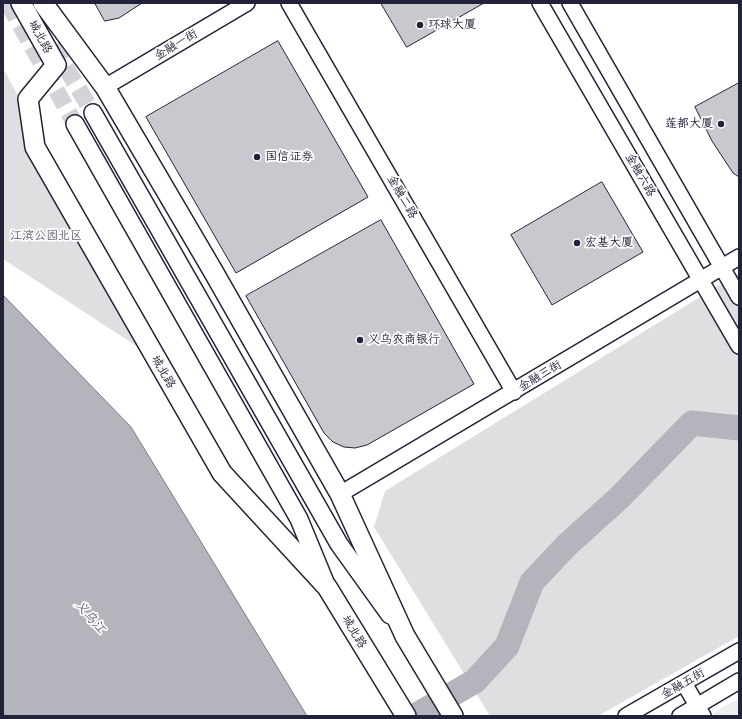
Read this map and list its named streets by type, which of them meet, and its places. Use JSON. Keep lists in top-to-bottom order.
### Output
{
  "streets": {
    "main road": ["城北路"],
    "street": [
      "金融一街",
      "金融六路",
      "金融二路",
      "金融三街",
      "金融五街"
    ]
  },
  "crossings": [
    ["城北路", "金融一街"],
    ["城北路", "金融三街"],
    ["金融六路", "金融三街"],
    ["金融二路", "金融三街"]
  ],
  "water": ["义乌江"],
  "parks": ["江滨公园北区"],
  "places": [
    "环球大厦",
    "莲都大厦",
    "国信证券",
    "宏基大厦",
    "义乌农商银行"
  ]
}
